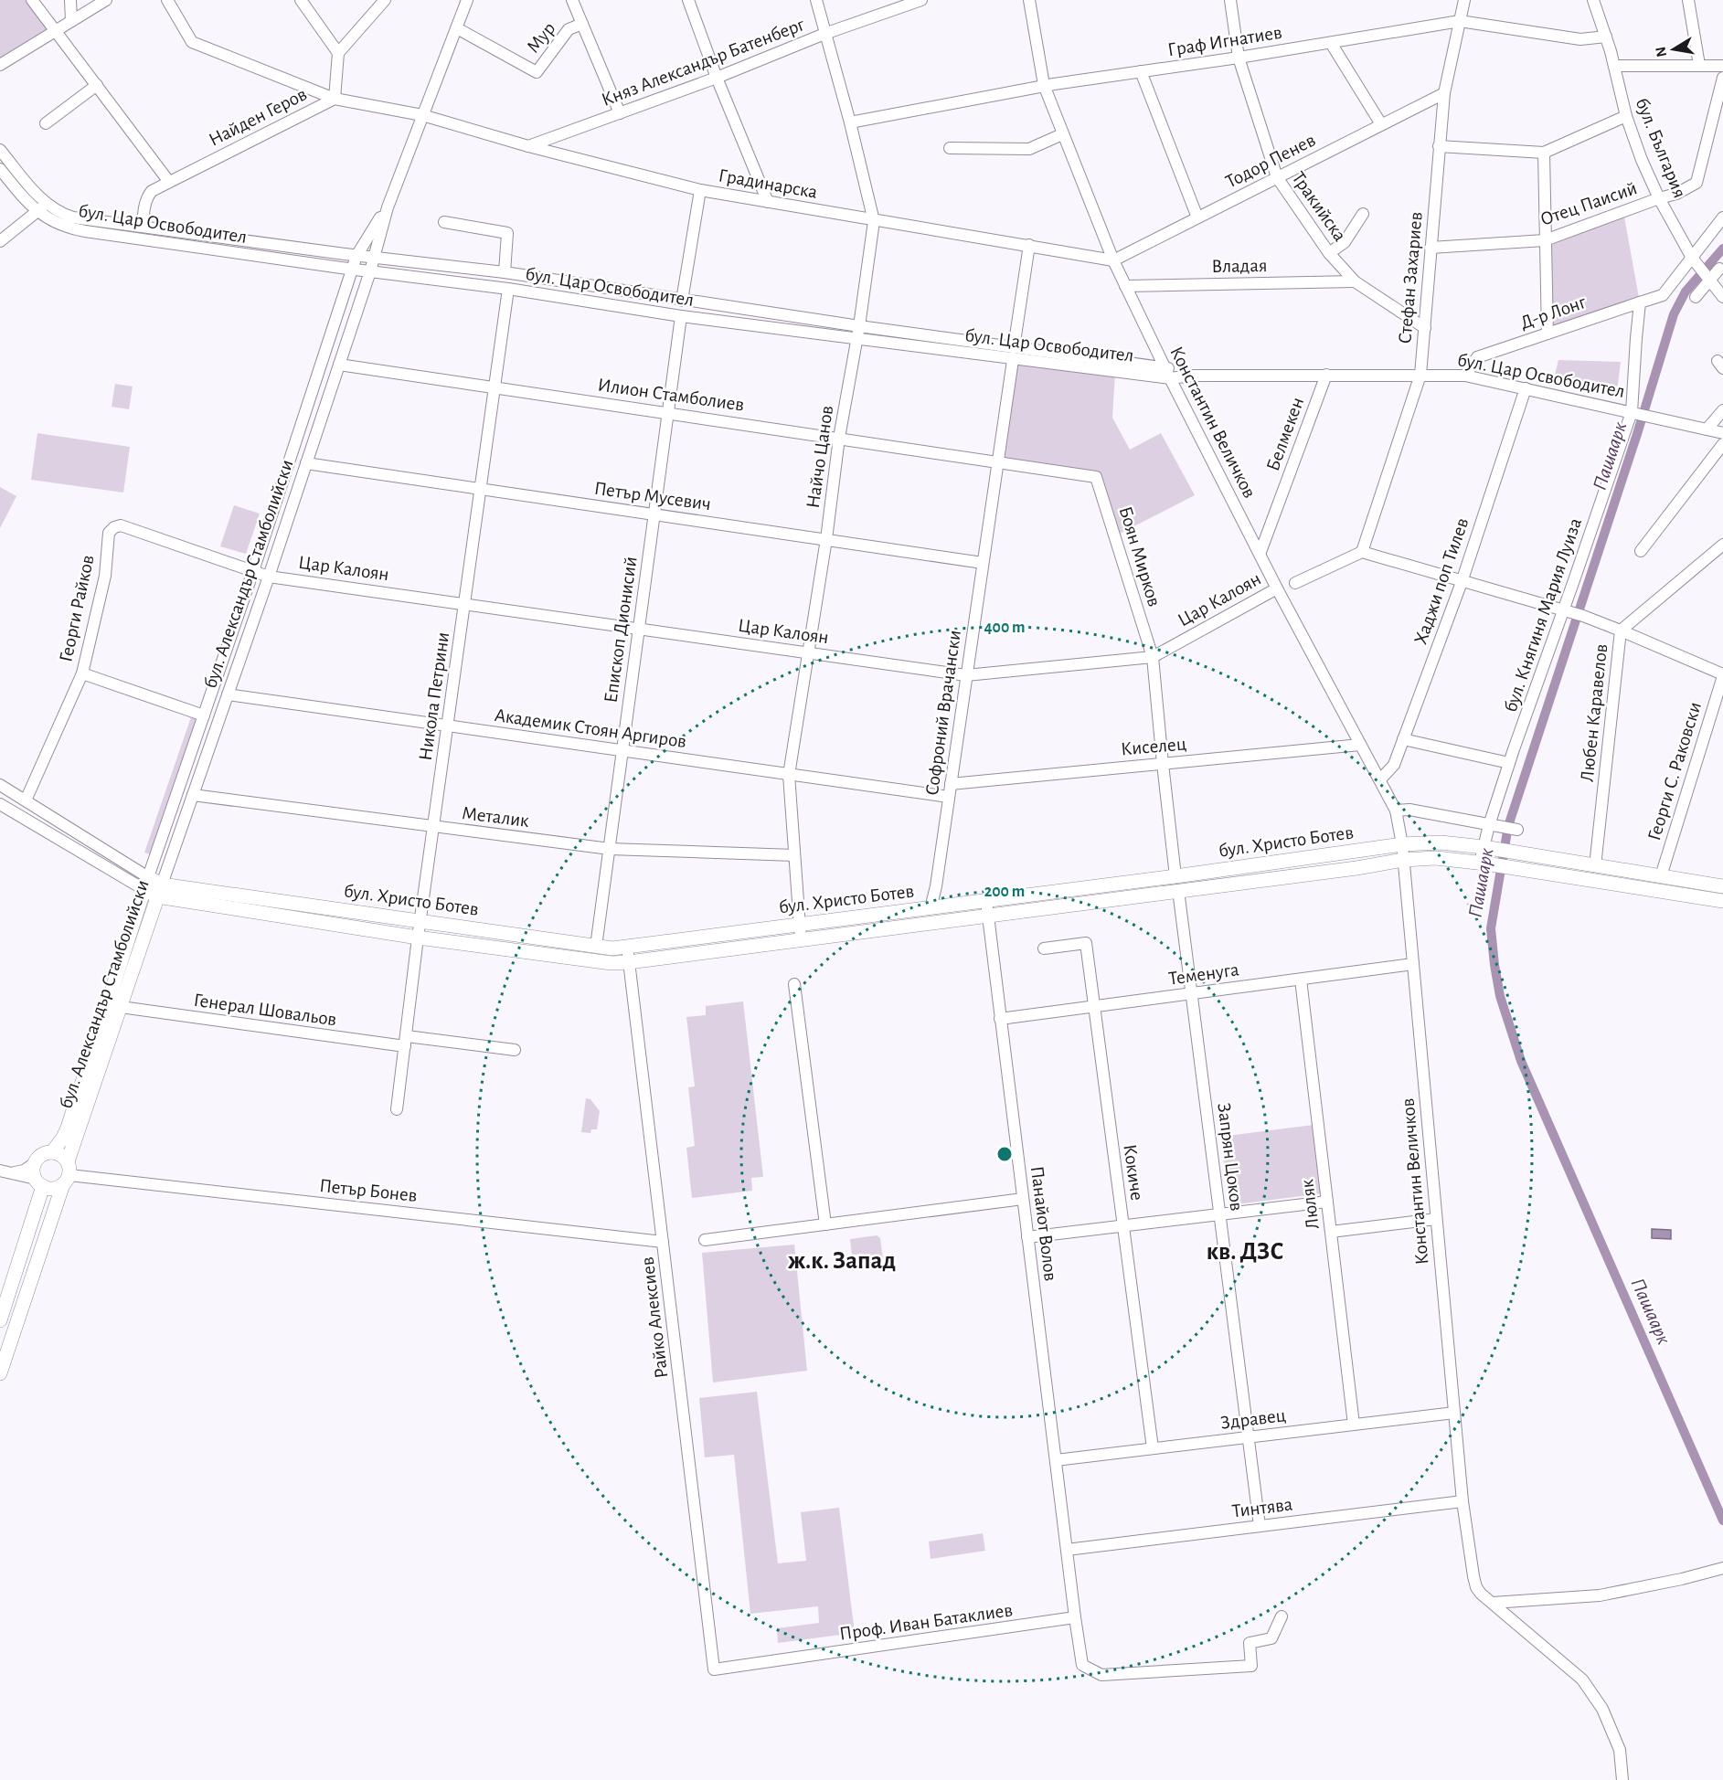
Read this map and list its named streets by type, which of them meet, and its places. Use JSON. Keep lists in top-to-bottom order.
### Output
{
  "streets": {
    "main road": ["бул. Александър Стамболийски", "бул. Христо Ботев"],
    "street": [
      "Мур",
      "Граф Игнатиев",
      "Княз Александър Батенберг",
      "Найден Геров",
      "бул. България",
      "Тодор Пенев",
      "Градинарска",
      "Отец Паисий",
      "Тракийска",
      "бул. Цар Освободител",
      "Владая",
      "Стефан Захариев",
      "Д-р Лонг",
      "Илион Стамболиев",
      "Константин Величков",
      "Белмекен",
      "Найчо Цанов",
      "Петър Мусевич",
      "Боян Мирков",
      "Цар Калоян",
      "Хаджи поп Тилев",
      "Георги Райков",
      "бул. Княгиня Мария Луиза",
      "Епископ Дионисий",
      "Никола Петрини",
      "Софроний Врачански",
      "Любен Каравелов",
      "Академик Стоян Аргиров",
      "Киселец",
      "Георги С. Раковски",
      "Металик",
      "Теменуга",
      "Генерал Шовальов",
      "Запрян Цоков",
      "Кокиче",
      "Петър Бонев",
      "Люляк",
      "Панайот Волов",
      "Райко Алексиев",
      "Здравец",
      "Тинтява",
      "Проф. Иван Батаклиев"
    ]
  },
  "crossings": [
    ["Мур", "бул. Александър Стамболийски"],
    ["Граф Игнатиев", "бул. България"],
    ["Граф Игнатиев", "Тракийска"],
    ["Граф Игнатиев", "Стефан Захариев"],
    ["Граф Игнатиев", "Константин Величков"],
    ["Граф Игнатиев", "Найчо Цанов"],
    ["Княз Александър Батенберг", "Градинарска"],
    ["Княз Александър Батенберг", "Найчо Цанов"],
    ["Найден Геров", "Градинарска"],
    ["Найден Геров", "бул. Цар Освободител"],
    ["Найден Геров", "бул. Александър Стамболийски"],
    ["бул. България", "Отец Паисий"],
    ["Тодор Пенев", "Градинарска"],
    ["Тодор Пенев", "Тракийска"],
    ["Тодор Пенев", "Стефан Захариев"],
    ["Тодор Пенев", "Константин Величков"],
    ["Градинарска", "Константин Величков"],
    ["Градинарска", "Найчо Цанов"],
    ["Градинарска", "бул. Александър Стамболийски"],
    ["Градинарска", "Софроний Врачански"],
    ["Отец Паисий", "Стефан Захариев"],
    ["Тракийска", "Владая"],
    ["Тракийска", "Стефан Захариев"],
    ["бул. Цар Освободител", "Стефан Захариев"],
    ["бул. Цар Освободител", "Д-р Лонг"],
    ["бул. Цар Освободител", "Константин Величков"],
    ["бул. Цар Освободител", "Белмекен"],
    ["бул. Цар Освободител", "Найчо Цанов"],
    ["бул. Цар Освободител", "бул. Александър Стамболийски"],
    ["бул. Цар Освободител", "Хаджи поп Тилев"],
    ["бул. Цар Освободител", "бул. Княгиня Мария Луиза"],
    ["бул. Цар Освободител", "Епископ Дионисий"],
    ["бул. Цар Освободител", "Никола Петрини"],
    ["бул. Цар Освободител", "Софроний Врачански"],
    ["Владая", "Константин Величков"],
    ["Д-р Лонг", "бул. Княгиня Мария Луиза"],
    ["Илион Стамболиев", "Найчо Цанов"],
    ["Илион Стамболиев", "Боян Мирков"],
    ["Илион Стамболиев", "бул. Александър Стамболийски"],
    ["Илион Стамболиев", "Епископ Дионисий"],
    ["Илион Стамболиев", "Никола Петрини"],
    ["Илион Стамболиев", "Софроний Врачански"],
    ["Константин Величков", "Белмекен"],
    ["Константин Величков", "Цар Калоян"],
    ["Константин Величков", "Хаджи поп Тилев"],
    ["Константин Величков", "Киселец"],
    ["Константин Величков", "бул. Христо Ботев"],
    ["Константин Величков", "Теменуга"],
    ["Константин Величков", "Здравец"],
    ["Константин Величков", "Тинтява"],
    ["Найчо Цанов", "Петър Мусевич"],
    ["Найчо Цанов", "Цар Калоян"],
    ["Найчо Цанов", "Академик Стоян Аргиров"],
    ["Найчо Цанов", "Металик"],
    ["Найчо Цанов", "бул. Христо Ботев"],
    ["Петър Мусевич", "бул. Александър Стамболийски"],
    ["Петър Мусевич", "Епископ Дионисий"],
    ["Петър Мусевич", "Никола Петрини"],
    ["Петър Мусевич", "Софроний Врачански"],
    ["Боян Мирков", "Цар Калоян"],
    ["Боян Мирков", "Софроний Врачански"],
    ["Боян Мирков", "Киселец"],
    ["Боян Мирков", "бул. Христо Ботев"],
    ["Боян Мирков", "Запрян Цоков"],
    ["Цар Калоян", "бул. Александър Стамболийски"],
    ["Цар Калоян", "Георги Райков"],
    ["Цар Калоян", "Епископ Дионисий"],
    ["Цар Калоян", "Никола Петрини"],
    ["Цар Калоян", "Софроний Врачански"],
    ["бул. Александър Стамболийски", "Георги Райков"],
    ["бул. Александър Стамболийски", "Академик Стоян Аргиров"],
    ["бул. Александър Стамболийски", "Металик"],
    ["бул. Александър Стамболийски", "бул. Христо Ботев"],
    ["бул. Александър Стамболийски", "Генерал Шовальов"],
    ["бул. Александър Стамболийски", "Петър Бонев"],
    ["Георги Райков", "бул. Христо Ботев"],
    ["бул. Княгиня Мария Луиза", "бул. Христо Ботев"],
    ["Епископ Дионисий", "Академик Стоян Аргиров"],
    ["Епископ Дионисий", "Металик"],
    ["Епископ Дионисий", "бул. Христо Ботев"],
    ["Никола Петрини", "Академик Стоян Аргиров"],
    ["Никола Петрини", "Металик"],
    ["Никола Петрини", "бул. Христо Ботев"],
    ["Никола Петрини", "Генерал Шовальов"],
    ["Софроний Врачански", "Академик Стоян Аргиров"],
    ["Софроний Врачански", "Киселец"],
    ["Софроний Врачански", "бул. Христо Ботев"],
    ["Любен Каравелов", "бул. Христо Ботев"],
    ["Георги С. Раковски", "бул. Христо Ботев"],
    ["бул. Христо Ботев", "Запрян Цоков"],
    ["бул. Христо Ботев", "Панайот Волов"],
    ["бул. Христо Ботев", "Райко Алексиев"],
    ["Теменуга", "Запрян Цоков"],
    ["Теменуга", "Кокиче"],
    ["Теменуга", "Люляк"],
    ["Теменуга", "Панайот Волов"],
    ["Запрян Цоков", "Здравец"],
    ["Запрян Цоков", "Тинтява"],
    ["Кокиче", "Здравец"],
    ["Петър Бонев", "Райко Алексиев"],
    ["Люляк", "Здравец"],
    ["Панайот Волов", "Здравец"],
    ["Панайот Волов", "Тинтява"],
    ["Райко Алексиев", "Проф. Иван Батаклиев"]
  ],
  "districts": ["кв. ДЗС", "ж.к. Запад"],
  "water": ["Пашаарк"],
  "north": "left",
  "rings": ["400 m", "200 m"]
}
